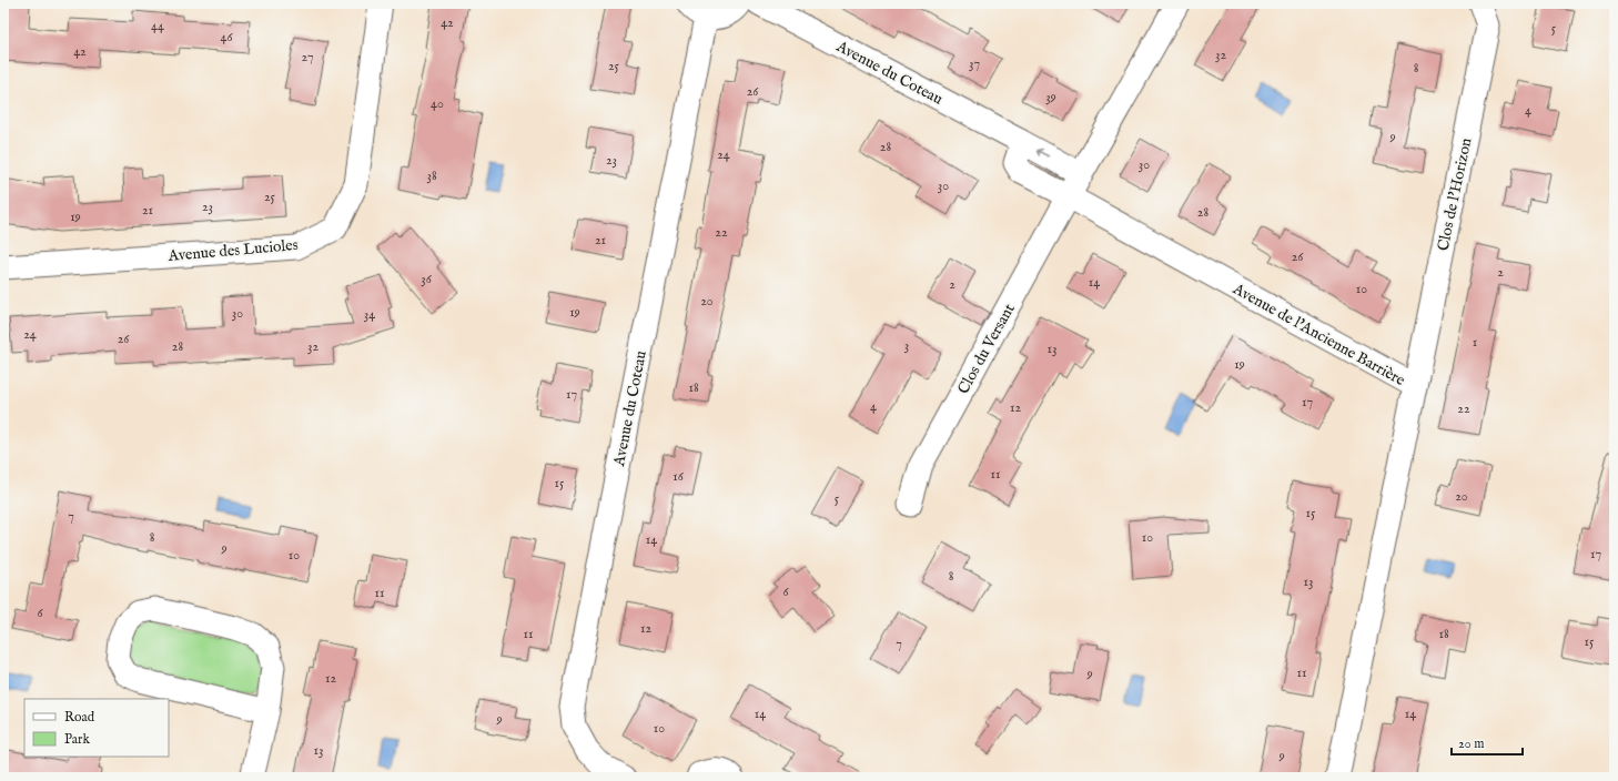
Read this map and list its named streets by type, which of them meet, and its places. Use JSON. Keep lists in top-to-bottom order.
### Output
{
  "streets": {
    "street": [
      "Avenue du Coteau",
      "Clos de l'Horizon",
      "Avenue des Lucioles",
      "Avenue de l'Ancienne Barrière",
      "Clos du Versant"
    ]
  },
  "crossings": [
    ["Clos de l'Horizon", "Avenue de l'Ancienne Barrière"],
    ["Avenue de l'Ancienne Barrière", "Clos du Versant"]
  ],
  "house_numbers": [
    "42",
    "44",
    "5",
    "46",
    "42",
    "32",
    "27",
    "37",
    "25",
    "8",
    "26",
    "39",
    "40",
    "4",
    "9",
    "28",
    "24",
    "23",
    "30",
    "38",
    "30",
    "25",
    "23",
    "21",
    "28",
    "19",
    "22",
    "21",
    "26",
    "2",
    "36",
    "14",
    "2",
    "10",
    "20",
    "19",
    "30",
    "34",
    "24",
    "26",
    "1",
    "3",
    "28",
    "32",
    "13",
    "19",
    "18",
    "17",
    "17",
    "4",
    "12",
    "22",
    "11",
    "16",
    "15",
    "20",
    "5",
    "15",
    "7",
    "8",
    "10",
    "14",
    "9",
    "17",
    "10",
    "8",
    "13",
    "6",
    "11",
    "6",
    "12",
    "11",
    "18",
    "15",
    "7",
    "11",
    "9",
    "12",
    "14",
    "14",
    "9",
    "10",
    "13",
    "9"
  ],
  "legend": ["Road", "Park"],
  "scale_bar": "20 m"
}
